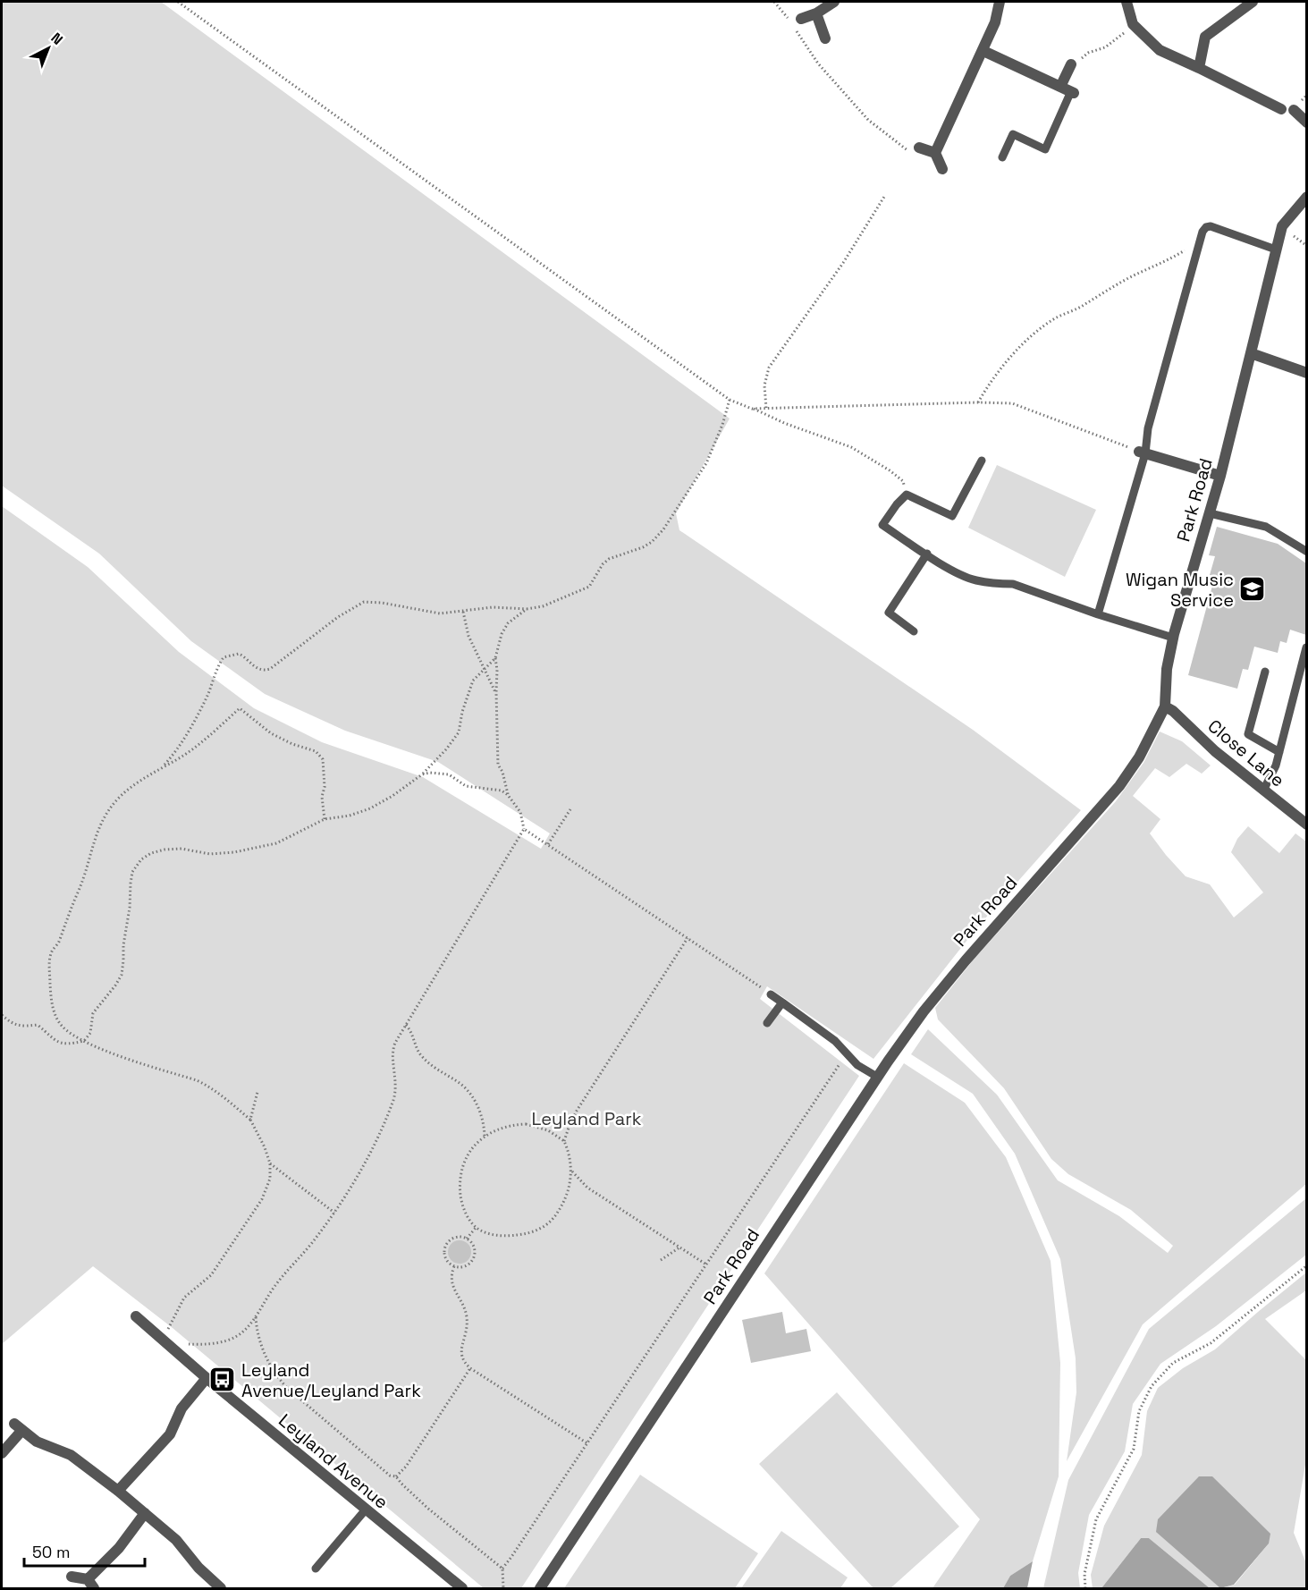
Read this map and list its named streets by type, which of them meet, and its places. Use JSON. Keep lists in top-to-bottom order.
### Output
{
  "streets": {
    "street": ["Park Road", "Close Lane", "Leyland Avenue"]
  },
  "crossings": [
    ["Park Road", "Close Lane"]
  ],
  "parks": ["Leyland Park"],
  "places": {
    "school or university": ["Wigan Music Service"],
    "bus stop": ["Leyland Avenue/Leyland Park"]
  },
  "scale_bar": "50 m",
  "north": "top right"
}
